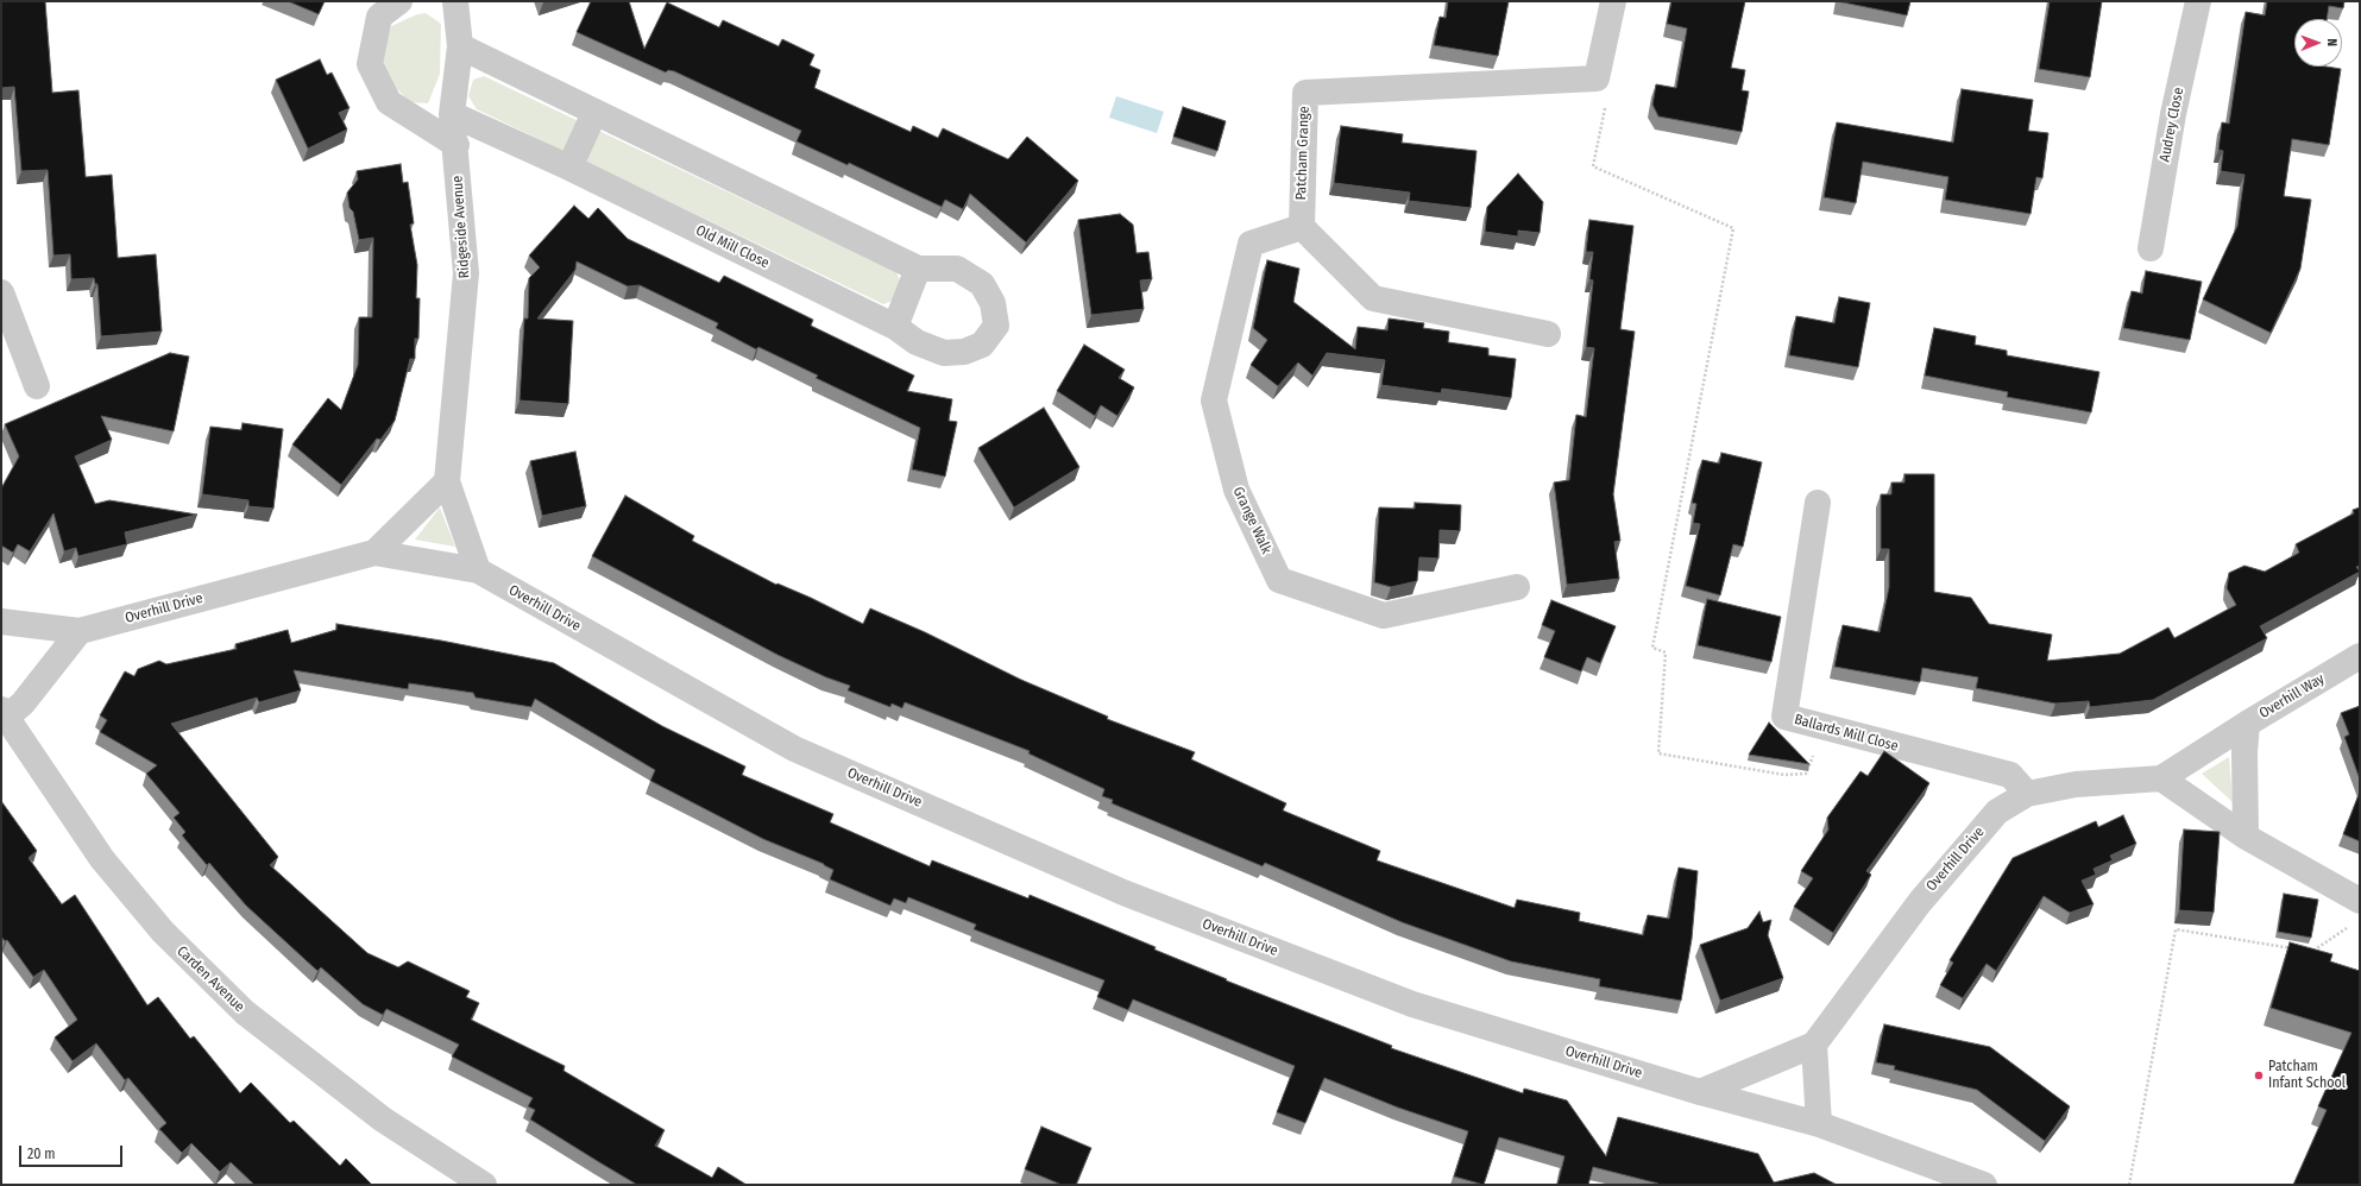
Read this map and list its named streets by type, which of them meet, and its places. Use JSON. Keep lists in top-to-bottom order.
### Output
{
  "streets": {
    "street": [
      "Audrey Close",
      "Patcham Grange",
      "Ridgeside Avenue",
      "Old Mill Close",
      "Grange Walk",
      "Overhill Drive",
      "Overhill Way",
      "Ballards Mill Close",
      "Carden Avenue"
    ]
  },
  "crossings": [
    ["Patcham Grange", "Grange Walk"],
    ["Ridgeside Avenue", "Old Mill Close"],
    ["Ridgeside Avenue", "Overhill Drive"],
    ["Overhill Drive", "Overhill Way"],
    ["Overhill Drive", "Ballards Mill Close"]
  ],
  "places": ["Patcham Infant School"],
  "scale_bar": "20 m",
  "north": "right"
}
